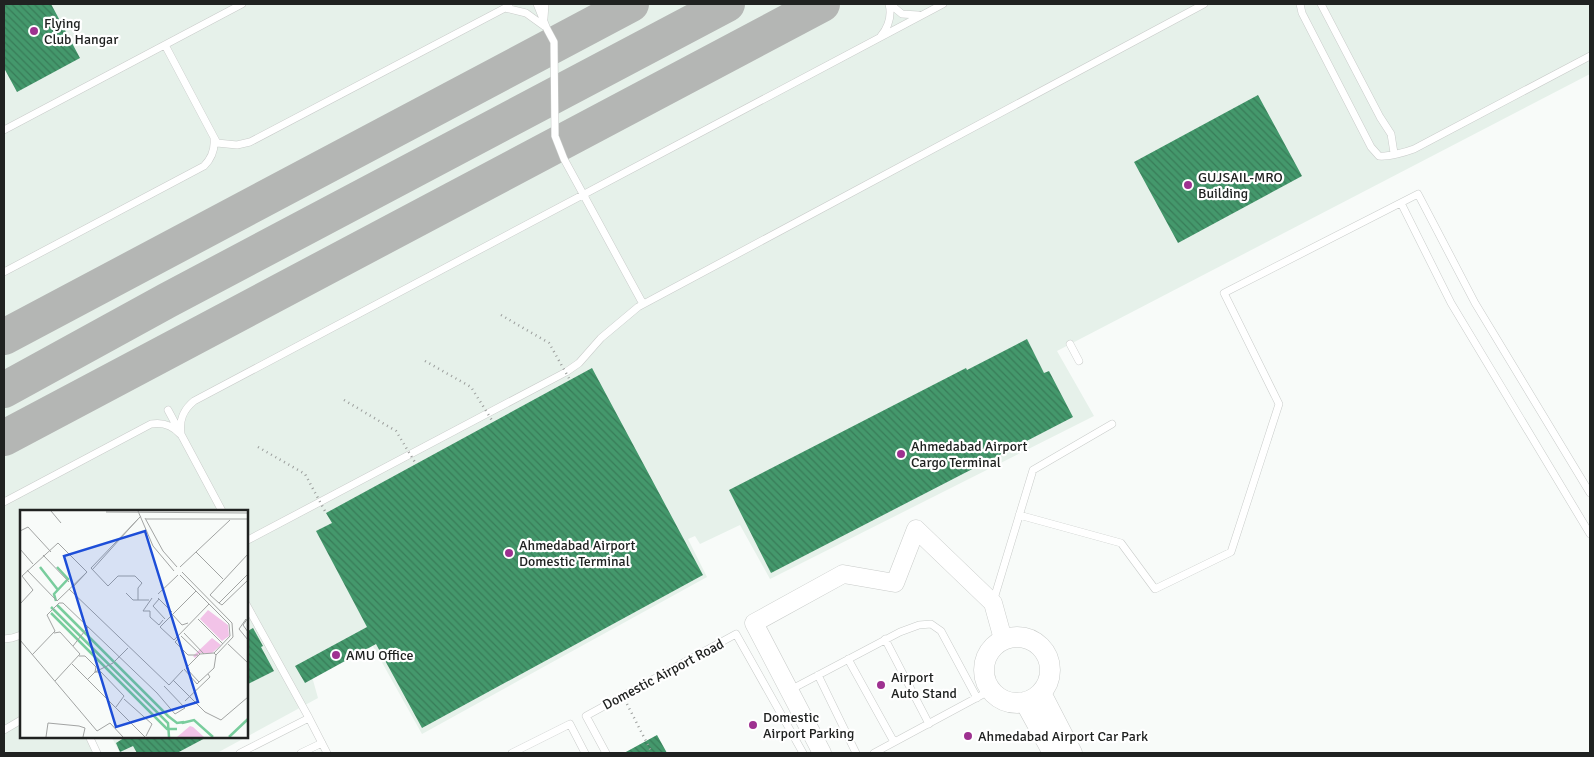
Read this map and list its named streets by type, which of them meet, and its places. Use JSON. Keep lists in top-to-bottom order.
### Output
{
  "streets": {
    "lane": ["Domestic Airport Road"]
  },
  "places": [
    "Flying Club Hangar",
    "GUJSAIL-MRO Building",
    "Ahmedabad Airport Cargo Terminal",
    "Ahmedabad Airport Domestic Terminal",
    "AMU Office",
    "Airport Auto Stand",
    "Domestic Airport Parking",
    "Ahmedabad Airport Car Park"
  ]
}
